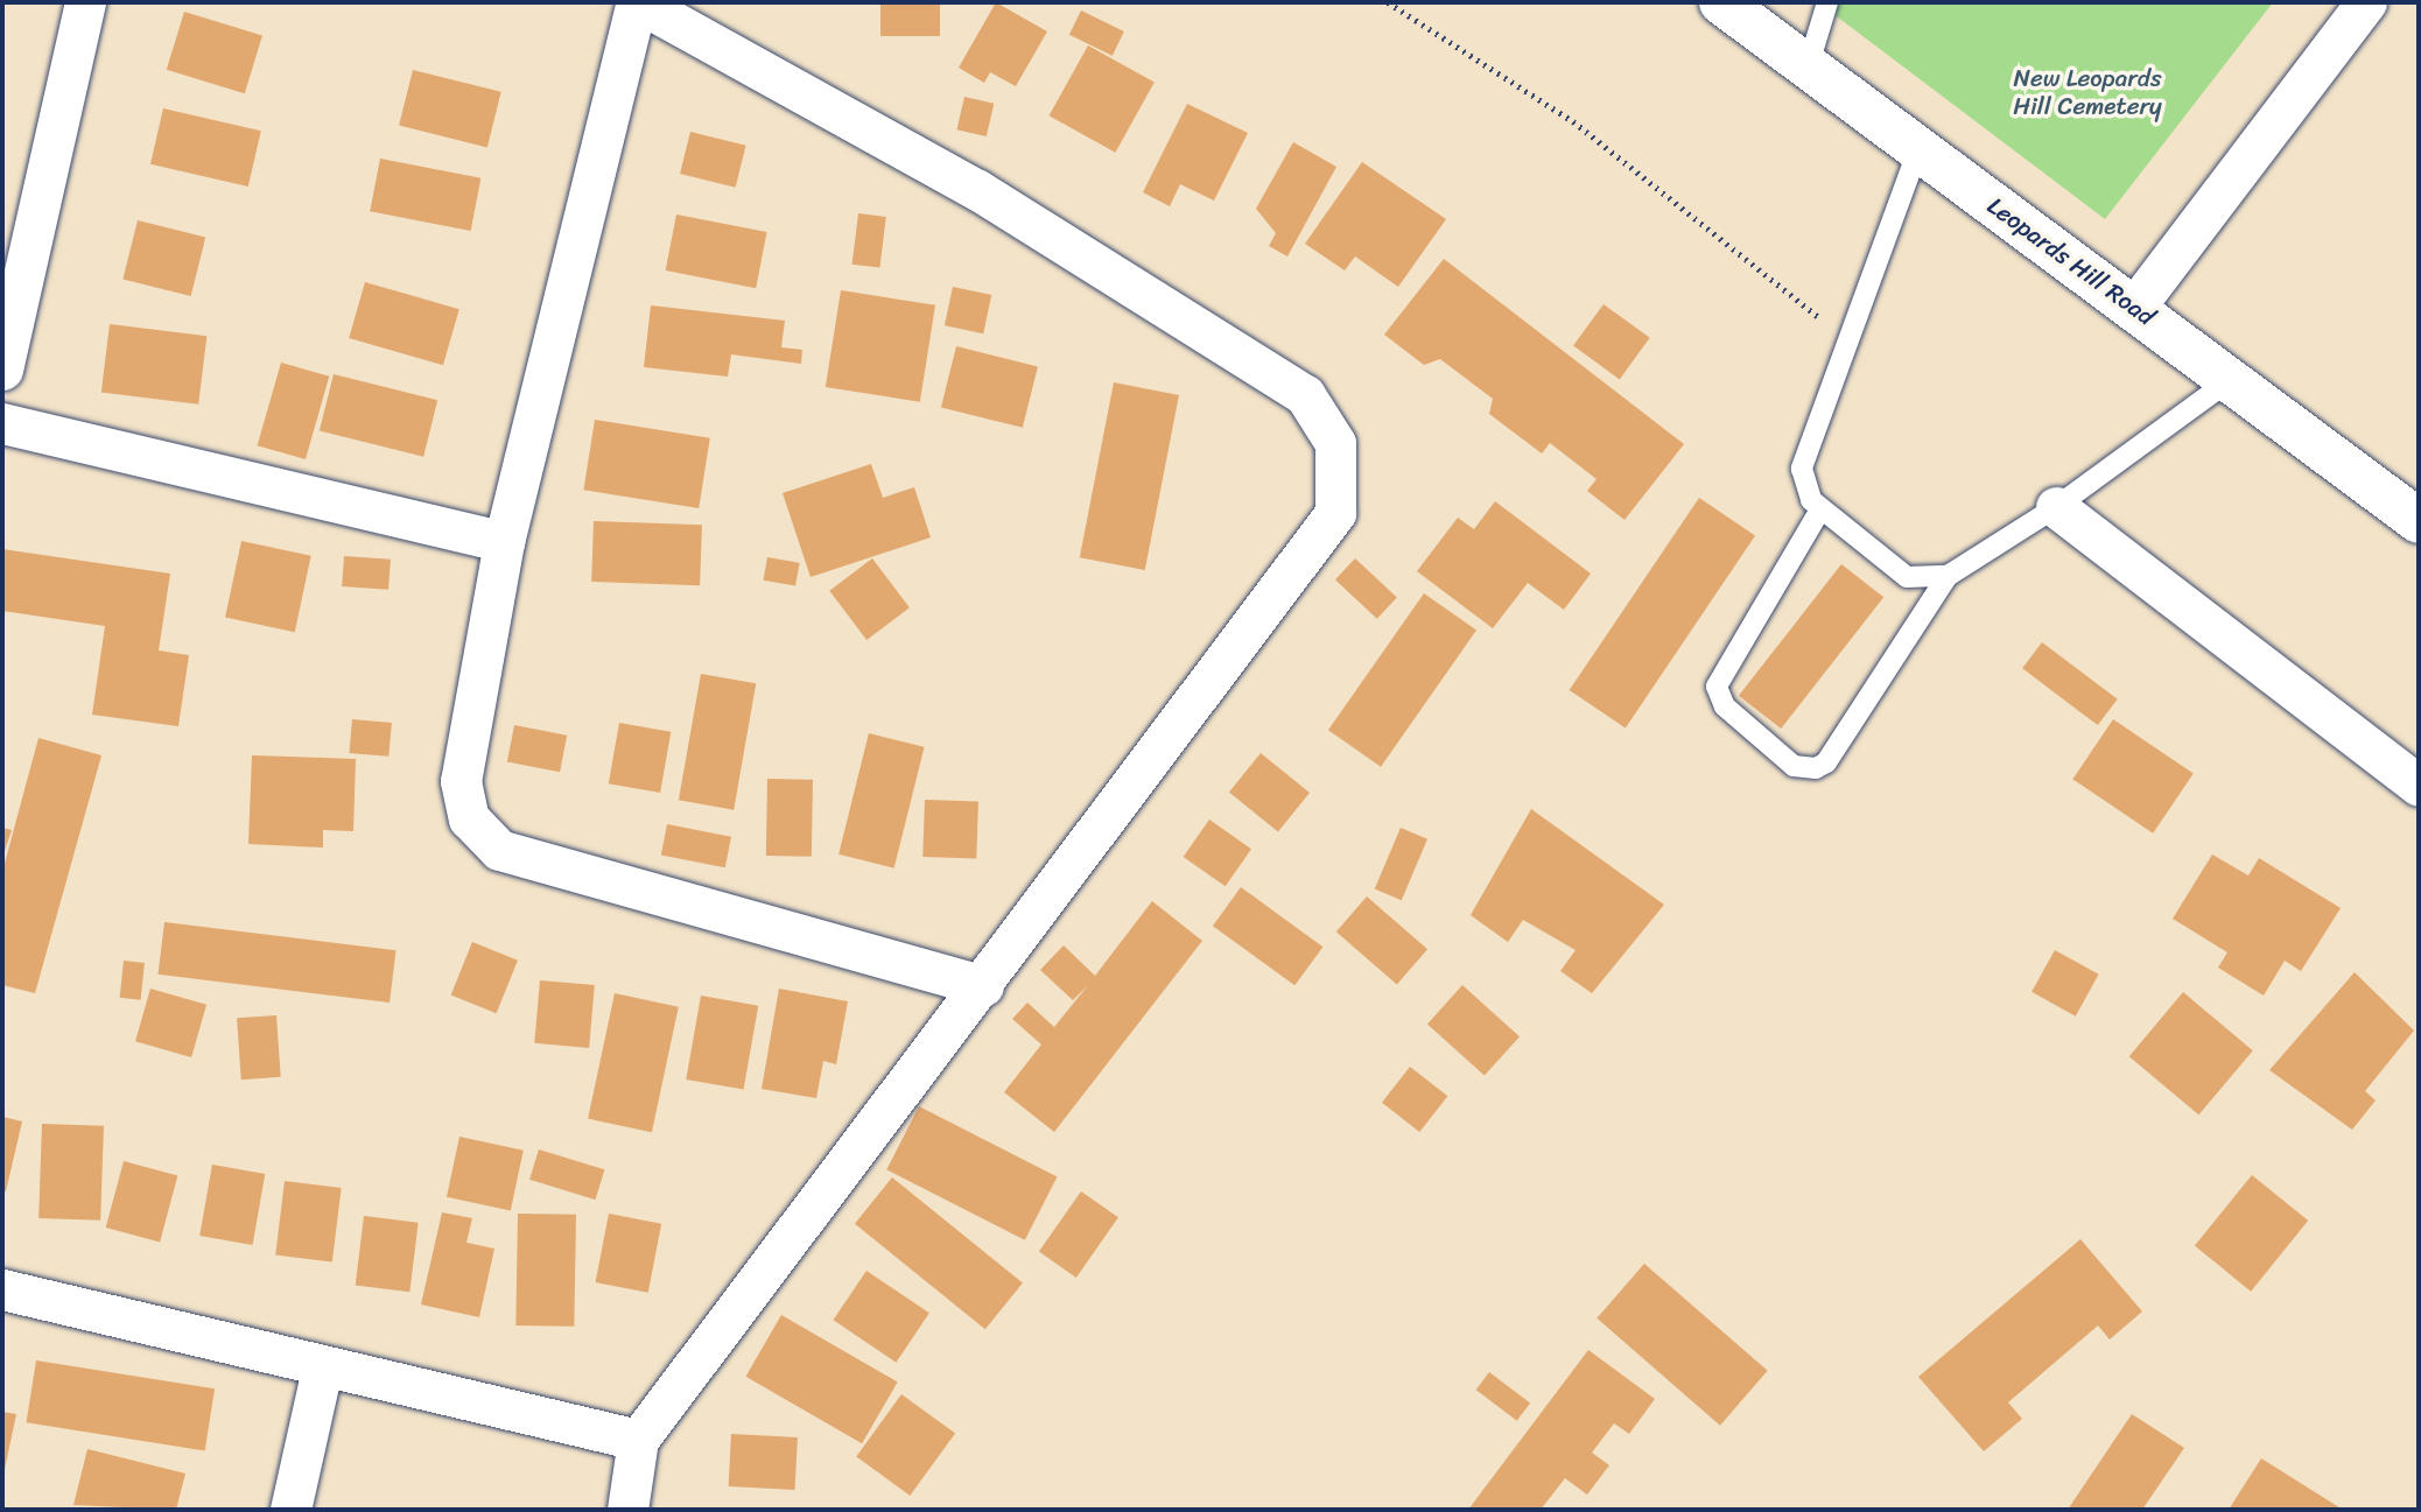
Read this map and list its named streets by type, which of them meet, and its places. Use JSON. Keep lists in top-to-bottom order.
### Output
{
  "streets": {
    "main road": ["Leopards Hill Road"]
  },
  "parks": ["New Leopards Hill Cemetery"]
}
